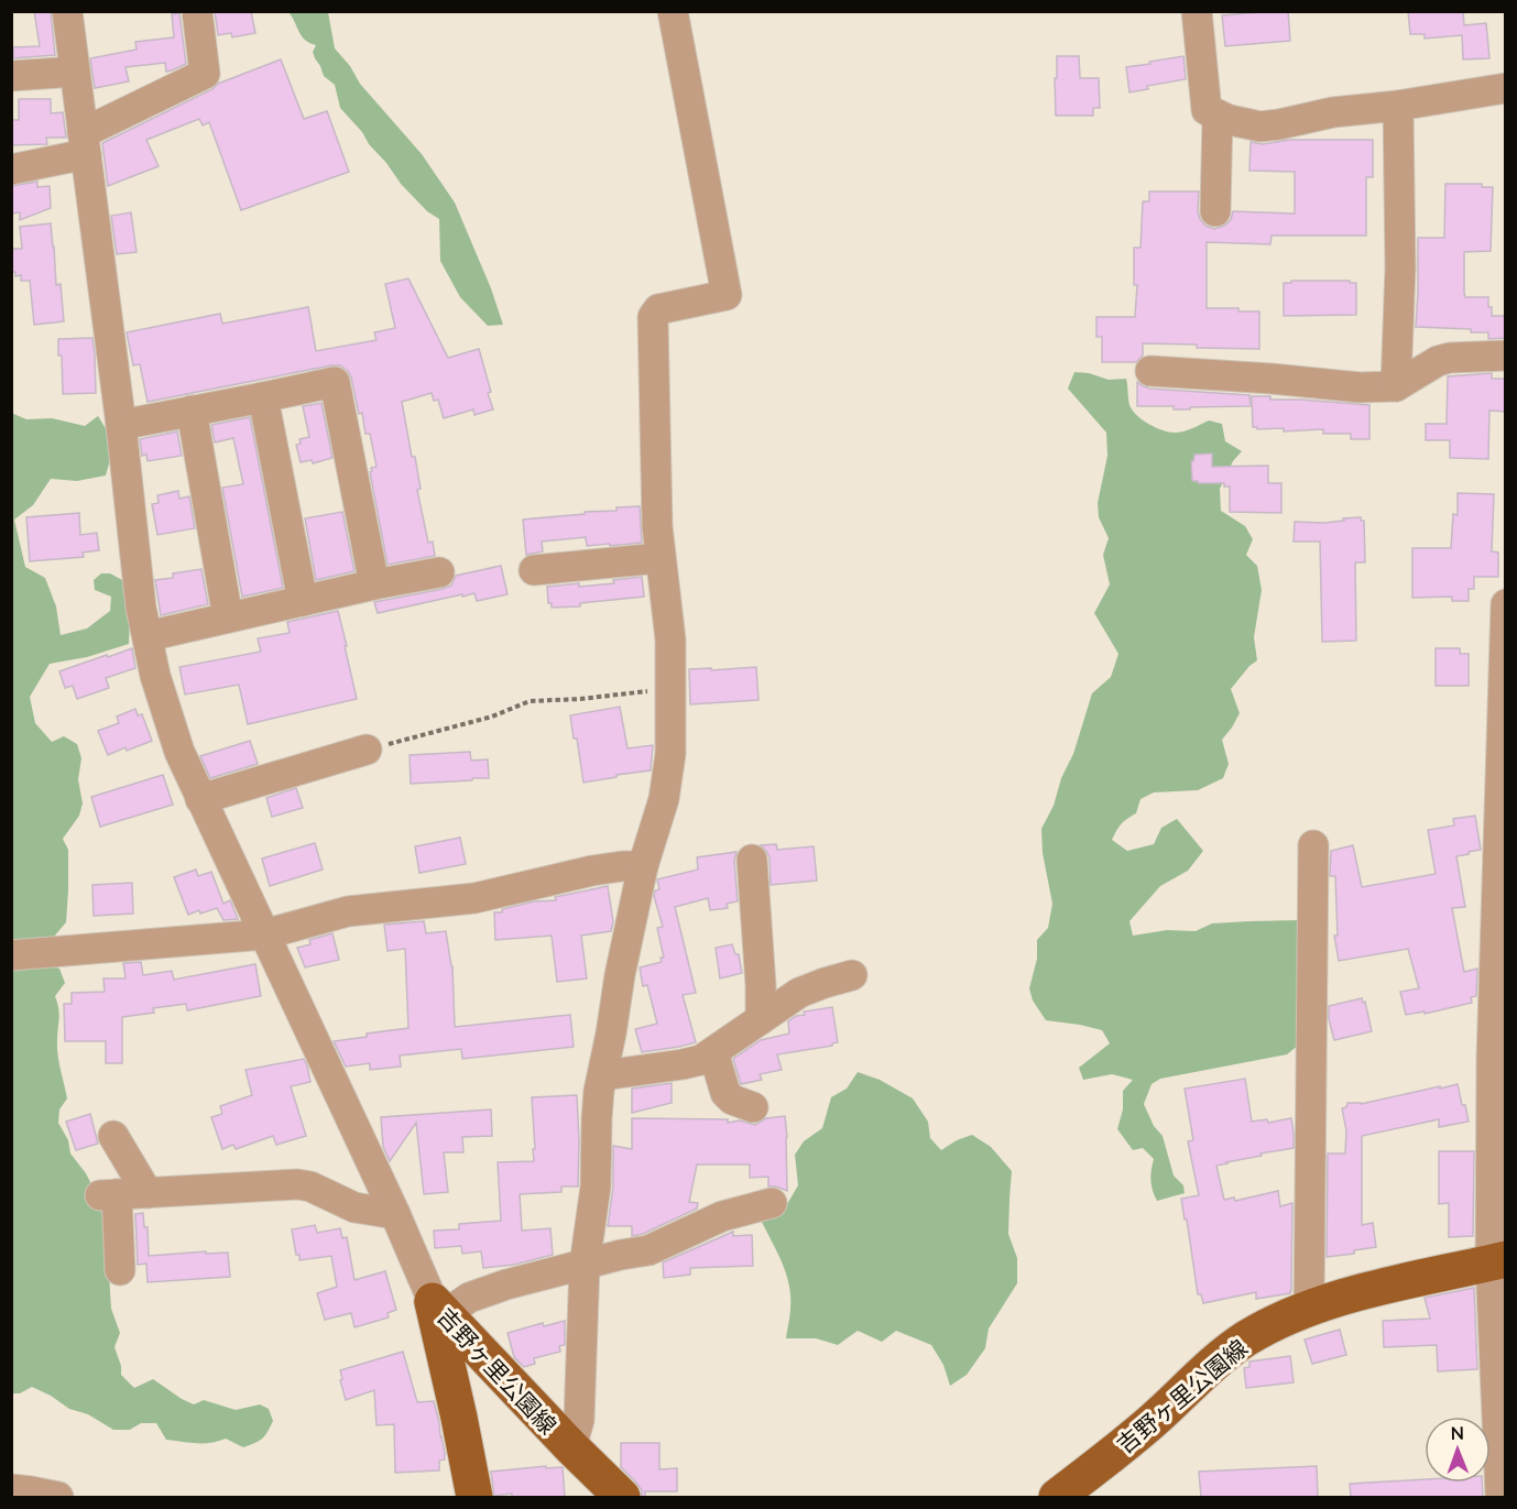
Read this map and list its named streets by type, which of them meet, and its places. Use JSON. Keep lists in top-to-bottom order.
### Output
{
  "streets": {
    "main road": ["吉野ヶ里公園線"]
  },
  "north": "top"
}
